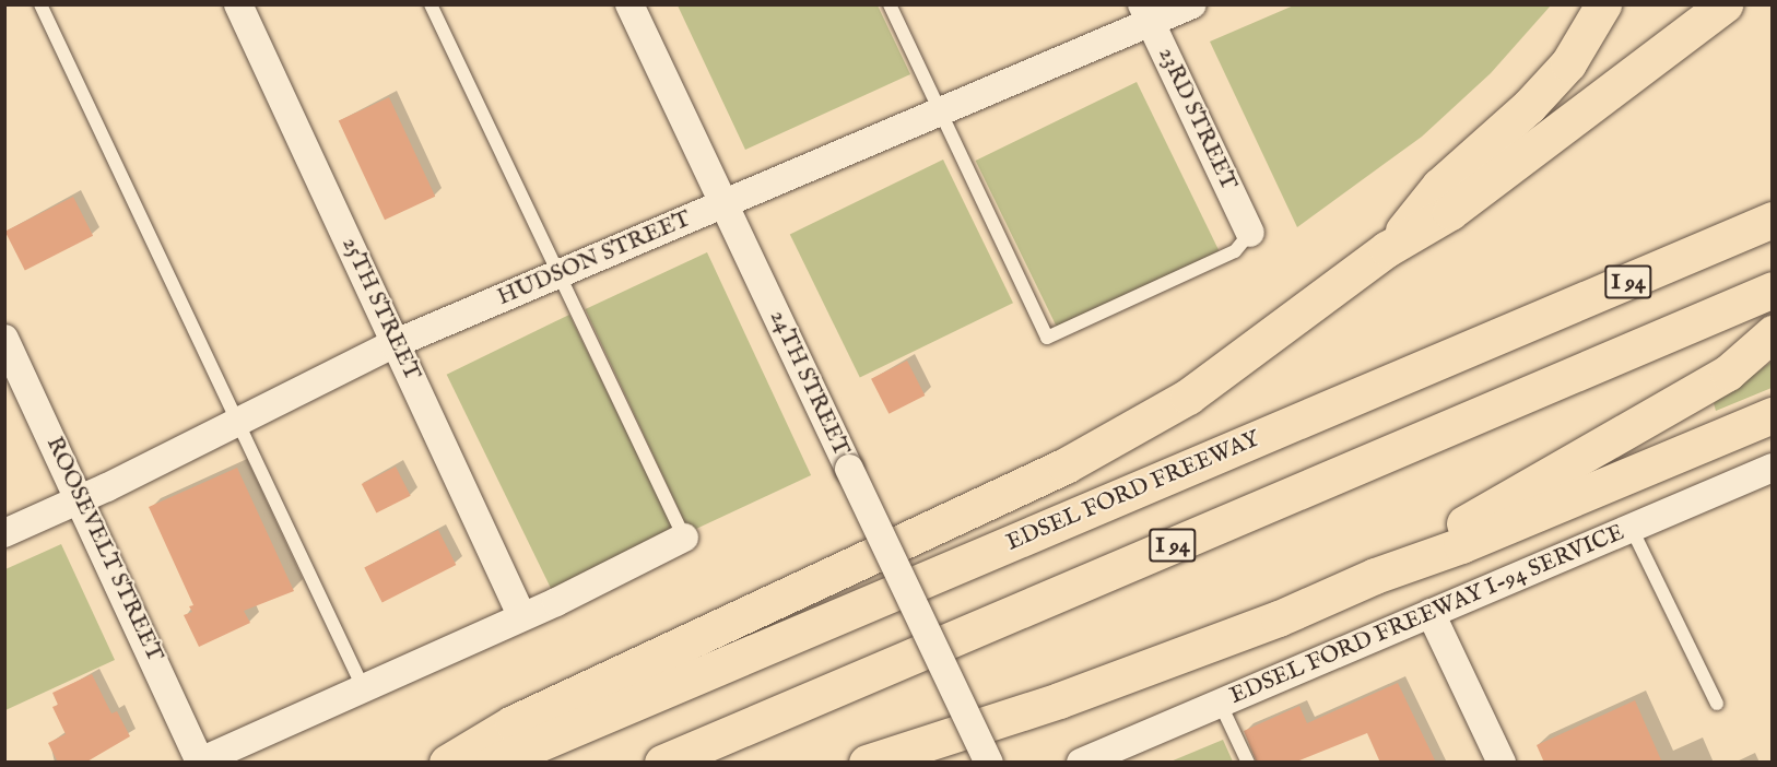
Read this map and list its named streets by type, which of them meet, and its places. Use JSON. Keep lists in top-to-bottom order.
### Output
{
  "streets": {
    "highway": ["I 94", "EDSEL FORD FREEWAY"],
    "street": [
      "23RD STREET",
      "HUDSON STREET",
      "25TH STREET",
      "24TH STREET",
      "ROOSEVELT STREET",
      "EDSEL FORD FREEWAY I-94 SERVICE"
    ]
  },
  "crossings": [
    ["23RD STREET", "HUDSON STREET"],
    ["HUDSON STREET", "25TH STREET"],
    ["HUDSON STREET", "24TH STREET"],
    ["HUDSON STREET", "ROOSEVELT STREET"]
  ]
}
